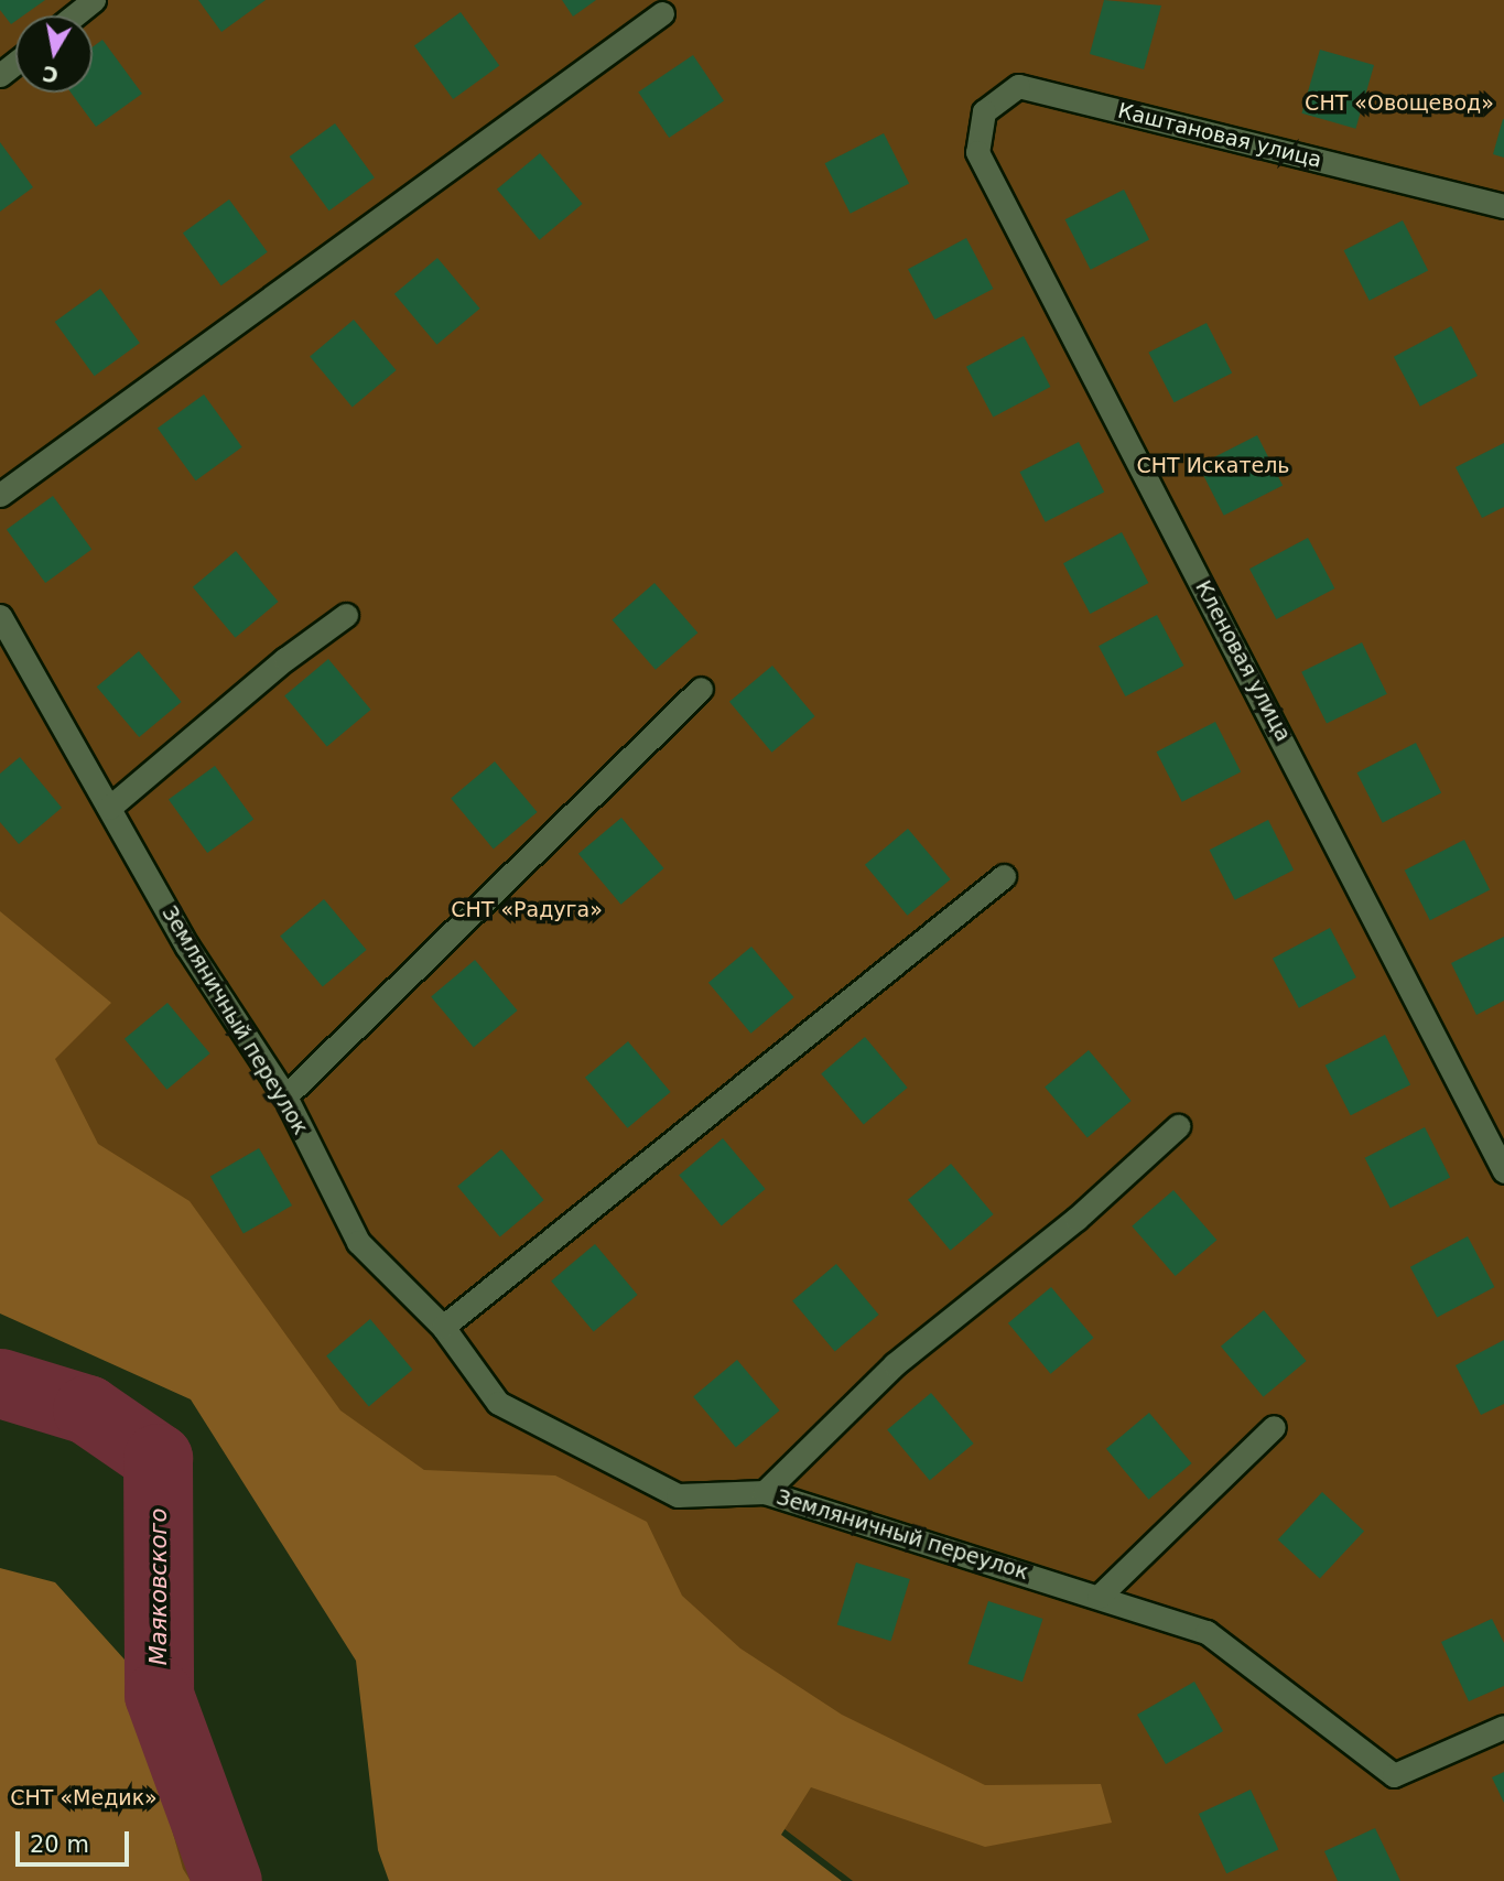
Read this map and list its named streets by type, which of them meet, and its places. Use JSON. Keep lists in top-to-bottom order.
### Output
{
  "streets": {
    "street": ["Каштановая улица", "Кленовая улица", "Земляничный переулок"]
  },
  "crossings": [
    ["Каштановая улица", "Кленовая улица"]
  ],
  "water": ["Маяковского"],
  "parks": [
    "СНТ «Овощевод»",
    "СНТ Искатель",
    "СНТ «Радуга»",
    "СНТ «Медик»"
  ],
  "scale_bar": "20 m",
  "north": "bottom"
}
